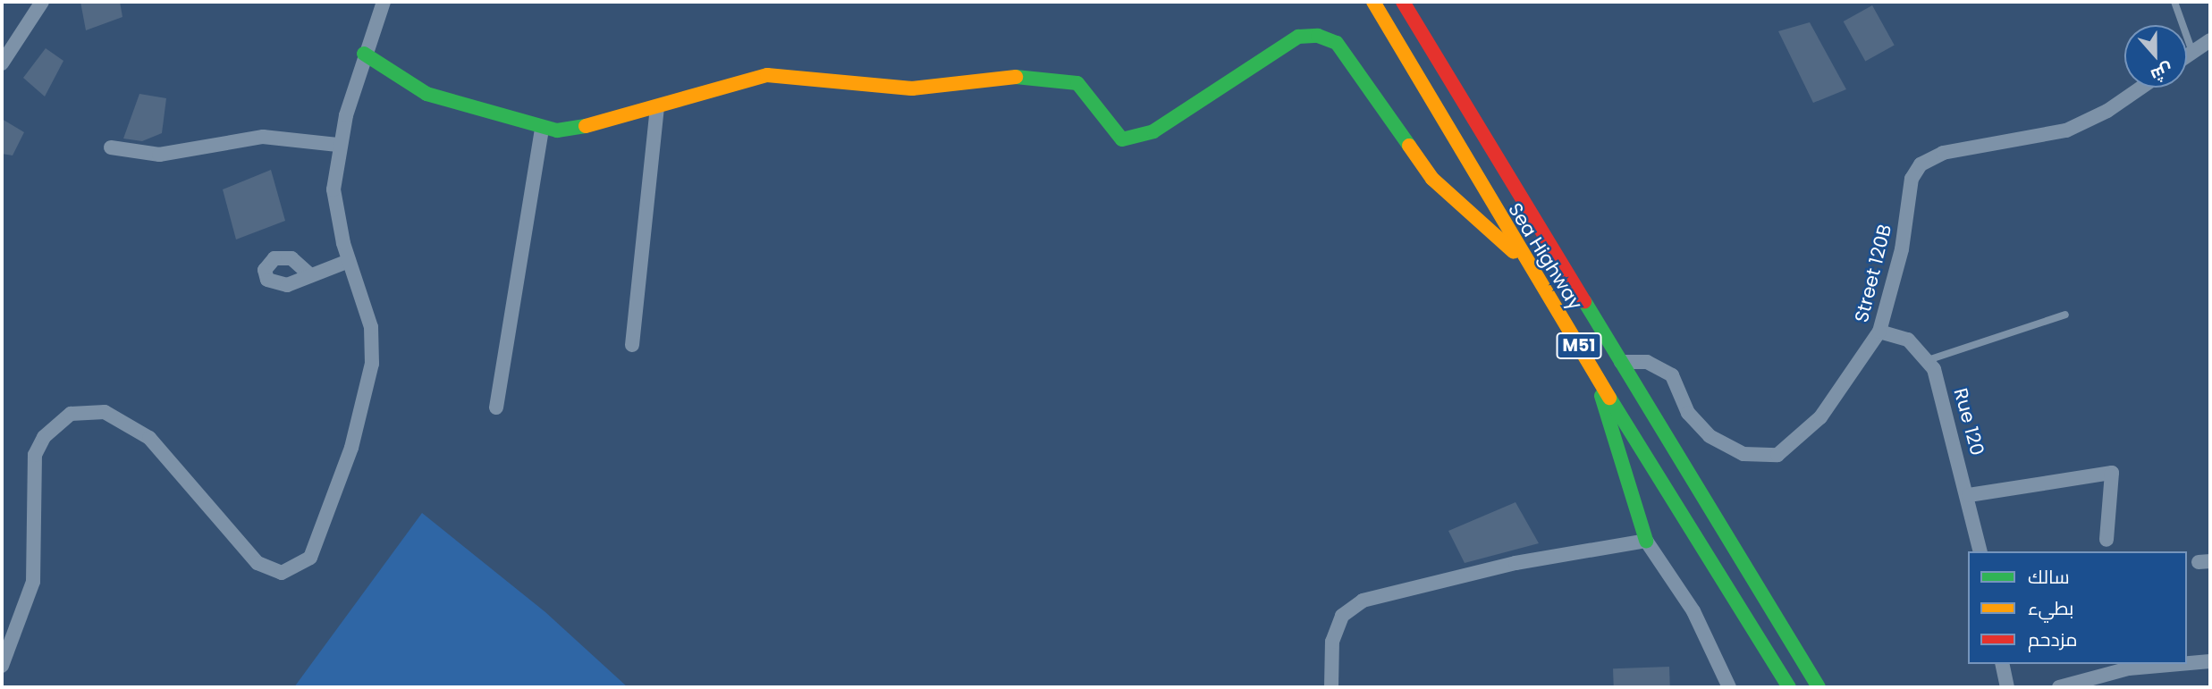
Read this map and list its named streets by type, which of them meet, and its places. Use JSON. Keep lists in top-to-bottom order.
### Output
{
  "streets": {
    "main road": ["Sea Highway", "M51"],
    "street": ["Street 120B", "Rue 120"]
  },
  "crossings": [
    ["Sea Highway", "Street 120B"],
    ["Street 120B", "Rue 120"]
  ],
  "legend": ["سالك", "بطيء", "مزدحم"],
  "north": "bottom"
}
